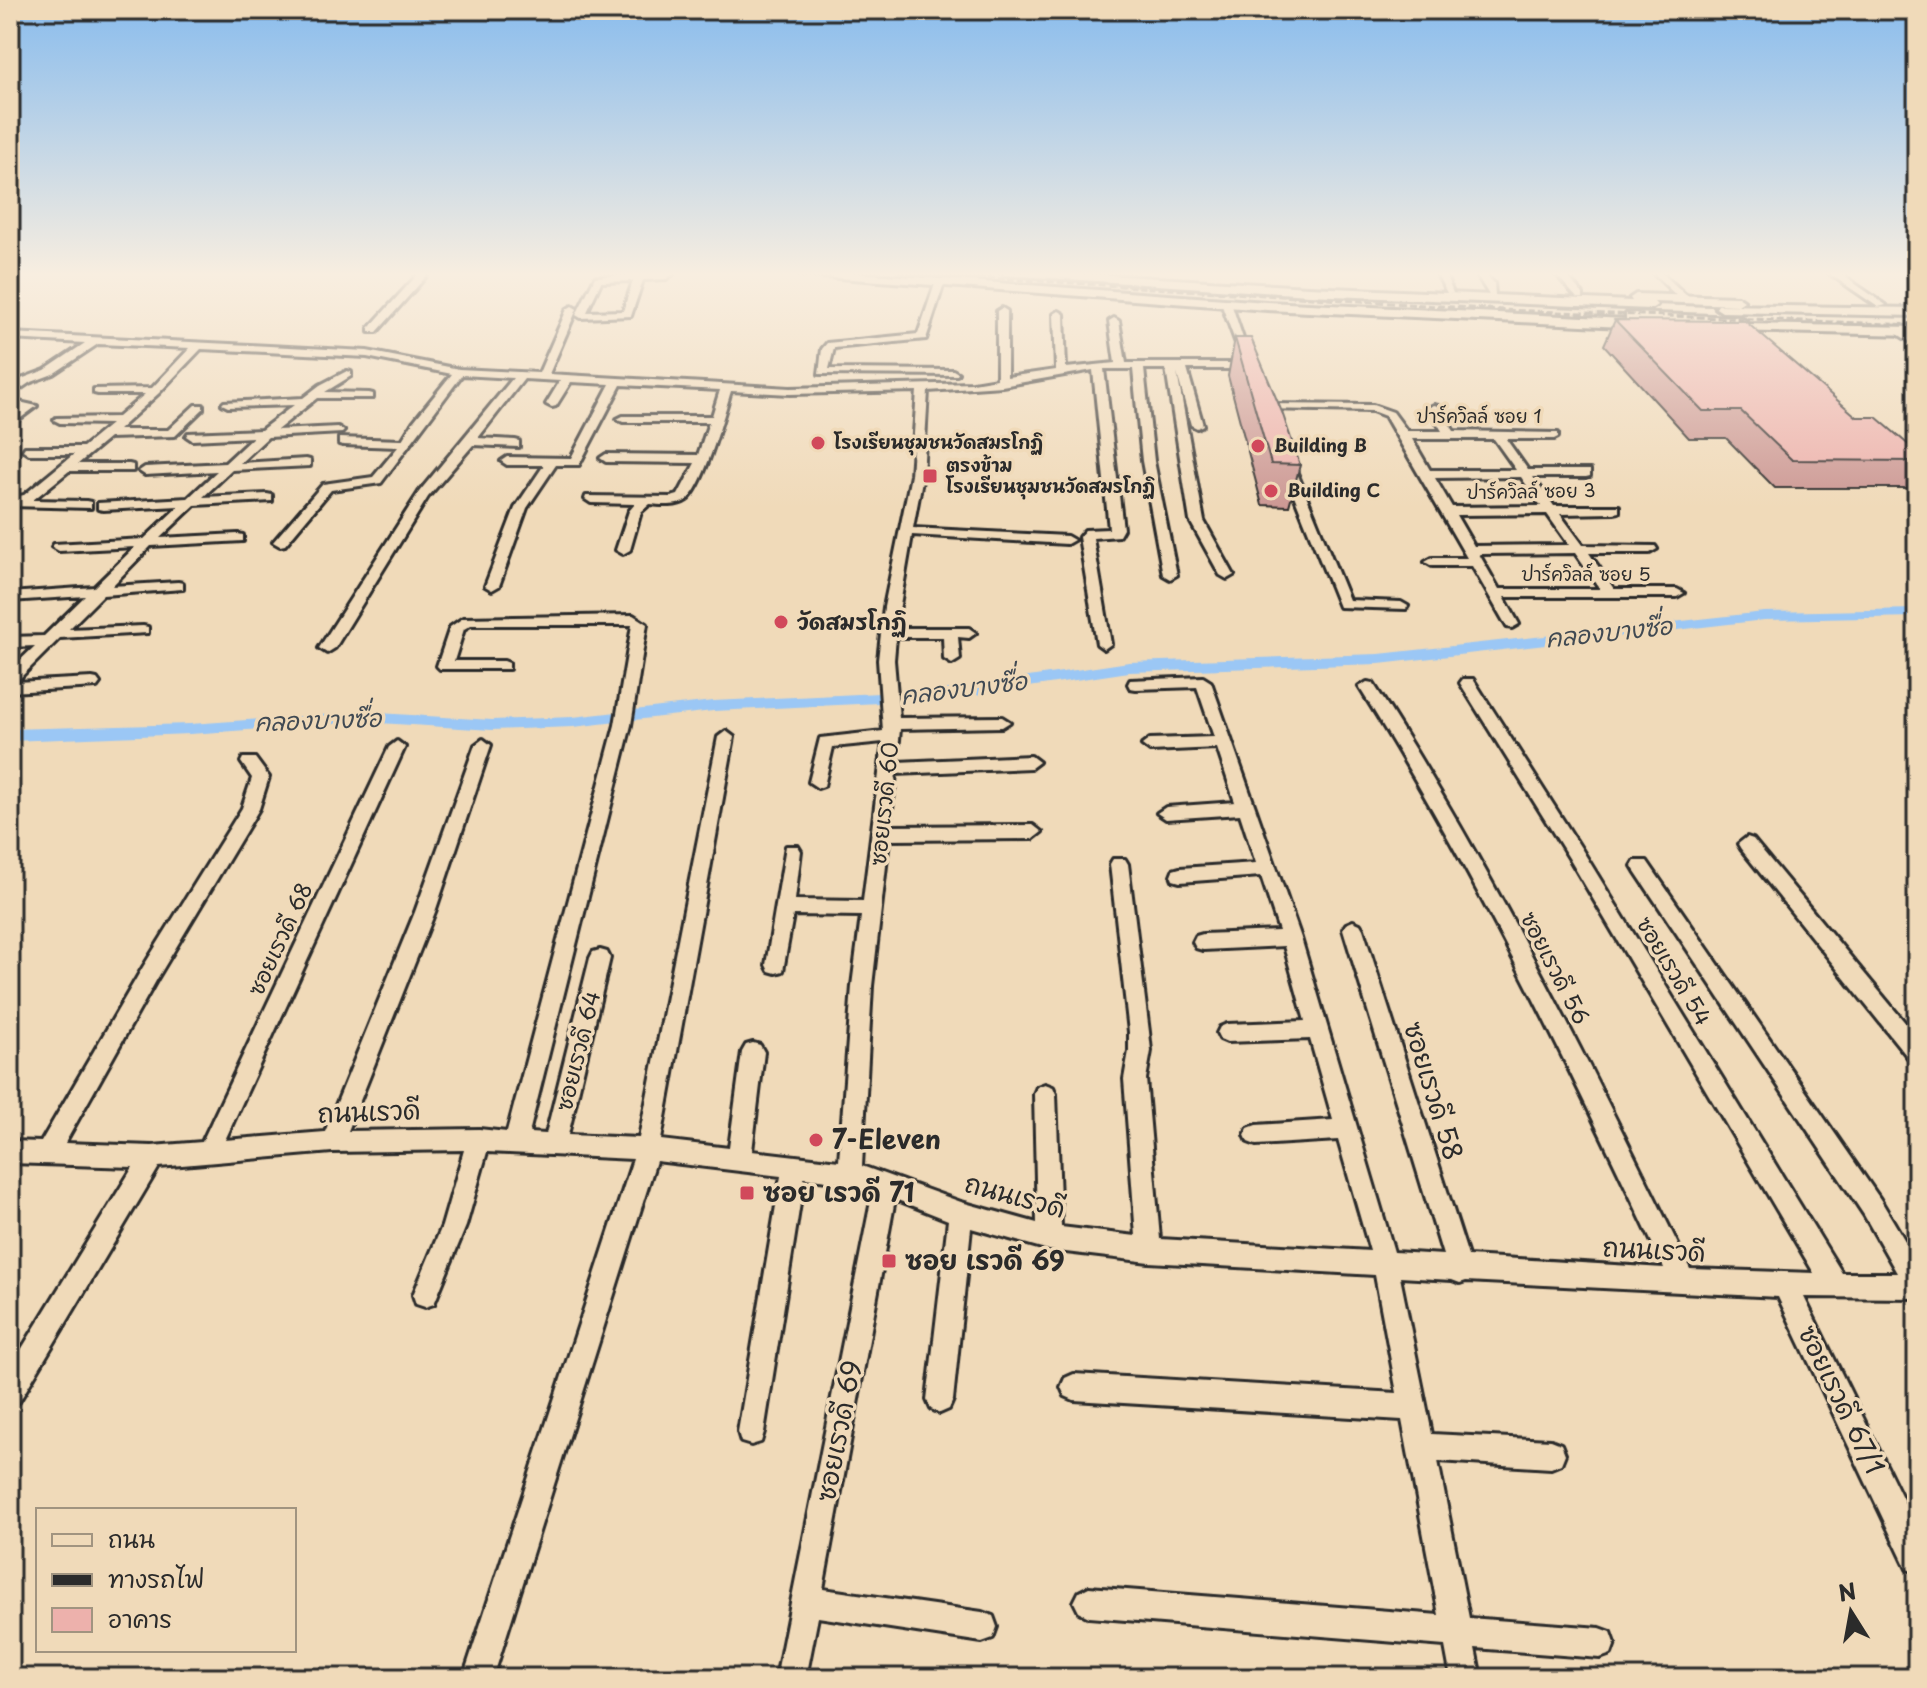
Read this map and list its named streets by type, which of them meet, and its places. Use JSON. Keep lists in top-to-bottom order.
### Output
{
  "streets": {
    "street": [
      "ปาร์ควิลล์ ซอย 1",
      "ปาร์ควิลล์ ซอย 3",
      "ปาร์ควิลล์ ซอย 5",
      "ซอยเรวดี 60",
      "ซอยเรวดี 68",
      "ซอยเรวดี 56",
      "ซอยเรวดี 54",
      "ซอยเรวดี 64",
      "ซอยเรวดี 58",
      "ถนนเรวดี",
      "ซอยเรวดี 67/1",
      "ซอยเรวดี 69"
    ]
  },
  "crossings": [
    ["ซอยเรวดี 60", "ถนนเรวดี"],
    ["ซอยเรวดี 68", "ถนนเรวดี"],
    ["ซอยเรวดี 56", "ถนนเรวดี"],
    ["ซอยเรวดี 54", "ถนนเรวดี"],
    ["ซอยเรวดี 64", "ถนนเรวดี"],
    ["ซอยเรวดี 58", "ถนนเรวดี"],
    ["ถนนเรวดี", "ซอยเรวดี 67/1"],
    ["ถนนเรวดี", "ซอยเรวดี 69"]
  ],
  "water": ["คลองบางซื่อ"],
  "places": {
    "other": [
      "โรงเรียนชุมชนวัดสมรโกฏิ",
      "Building B",
      "Building C",
      "วัดสมรโกฏิ",
      "7-Eleven"
    ],
    "transit": ["ตรงข้าม โรงเรียนชุมชนวัดสมรโกฏิ", "ซอย เรวดี 71", "ซอย เรวดี 69"]
  },
  "legend": ["ถนน", "ทางรถไฟ", "อาคาร"],
  "north": "top"
}
